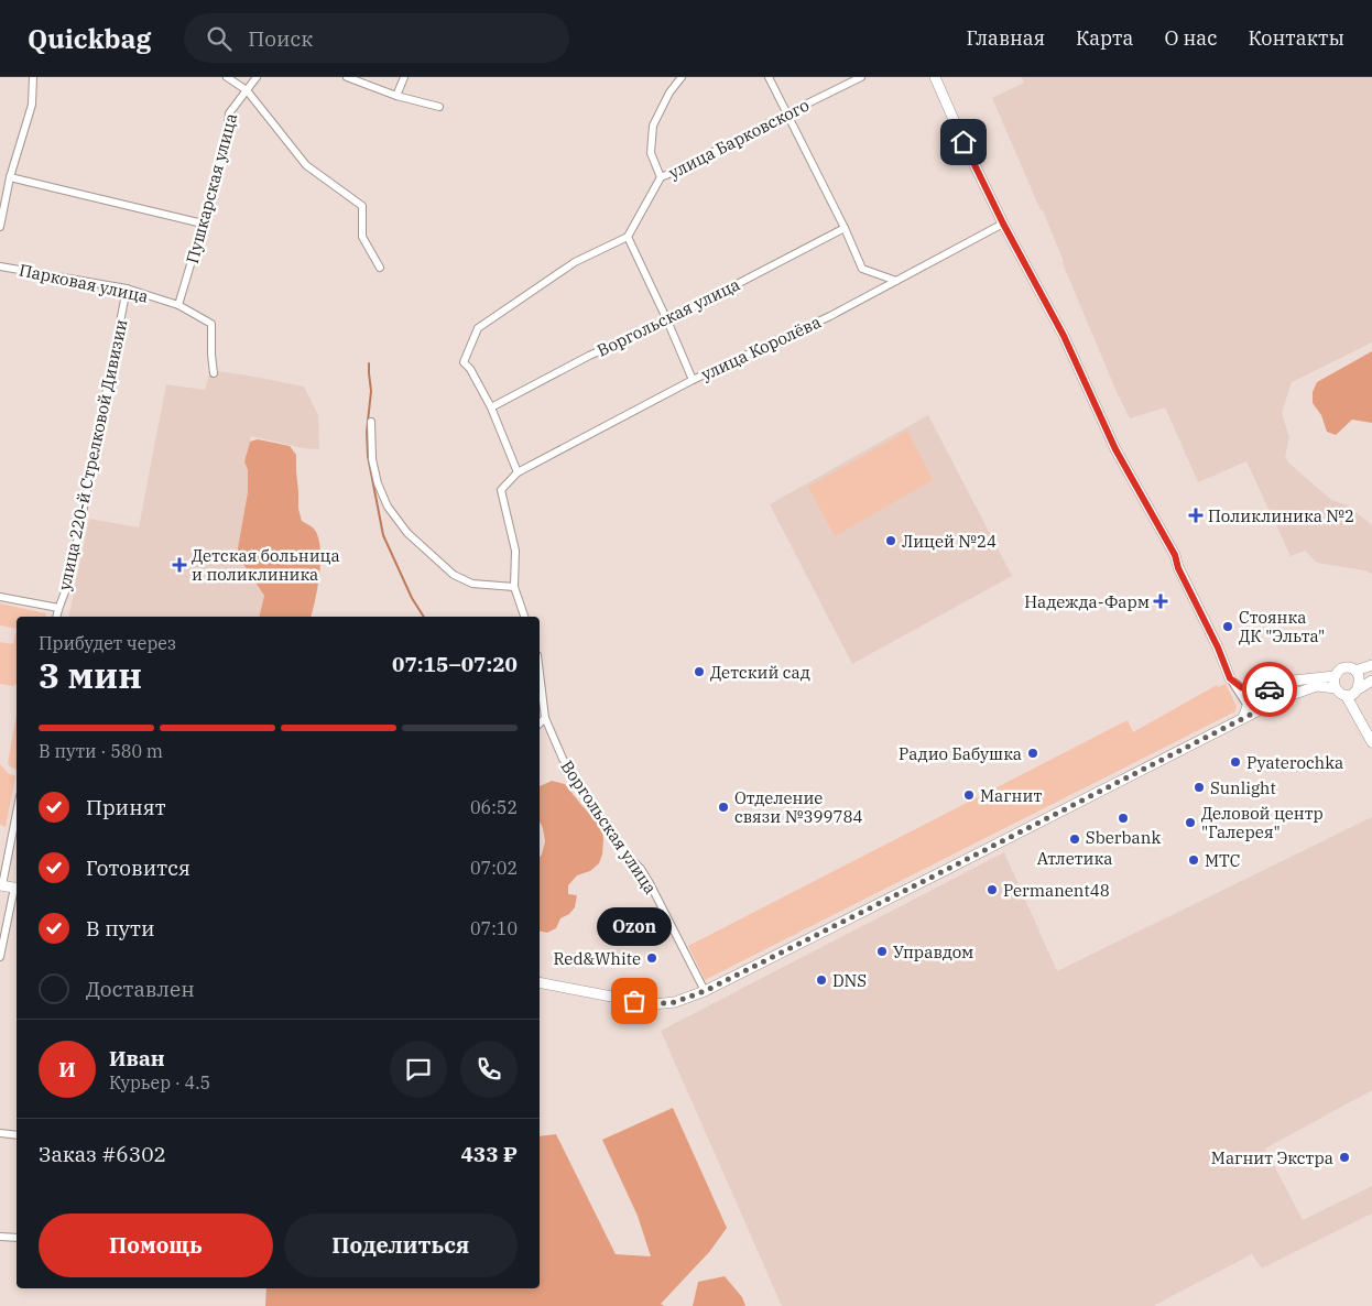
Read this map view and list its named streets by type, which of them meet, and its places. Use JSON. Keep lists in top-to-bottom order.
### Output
{
  "streets": {
    "street": [
      "улица Барковского",
      "Пушкарская улица",
      "Парковая улица",
      "Воргольская улица",
      "улица Королёва",
      "улица 220-й Стрелковой Дивизии"
    ]
  },
  "crossings": [
    ["Пушкарская улица", "Парковая улица"],
    ["Парковая улица", "улица 220-й Стрелковой Дивизии"]
  ],
  "places": {
    "health": ["Поликлиника №2", "Детская больница и поликлиника", "Надежда-Фарм"],
    "other": [
      "Лицей №24",
      "Стоянка ДК \"Эльта\"",
      "Детский сад",
      "Радио Бабушка",
      "Pyaterochka",
      "Sunlight",
      "Магнит",
      "Отделение связи №399784",
      "Sberbank",
      "Деловой центр \"Галерея\"",
      "Атлетика",
      "МТС",
      "Permanent48",
      "Управдом",
      "Red&White",
      "DNS",
      "Ozon",
      "Магнит Экстра"
    ]
  },
  "page": {
    "header": "Quickbag",
    "search": "Поиск",
    "nav": [
      "Главная",
      "Карта",
      "О нас",
      "Контакты"
    ],
    "heading": ["3 мин", "Прибудет через", "07:15–07:20"],
    "panel": [
      "Иван",
      "Курьер · 4.5",
      "Заказ #6302",
      "433 ₽"
    ],
    "bar": "В пути · 580 m",
    "list": [
      ["Принят", "06:52"],
      ["Готовится", "07:02"],
      ["В пути", "07:10"],
      "Доставлен"
    ],
    "bubble": "Ozon",
    "round": "И",
    "buttons": ["Помощь", "Поделиться"]
  }
}
